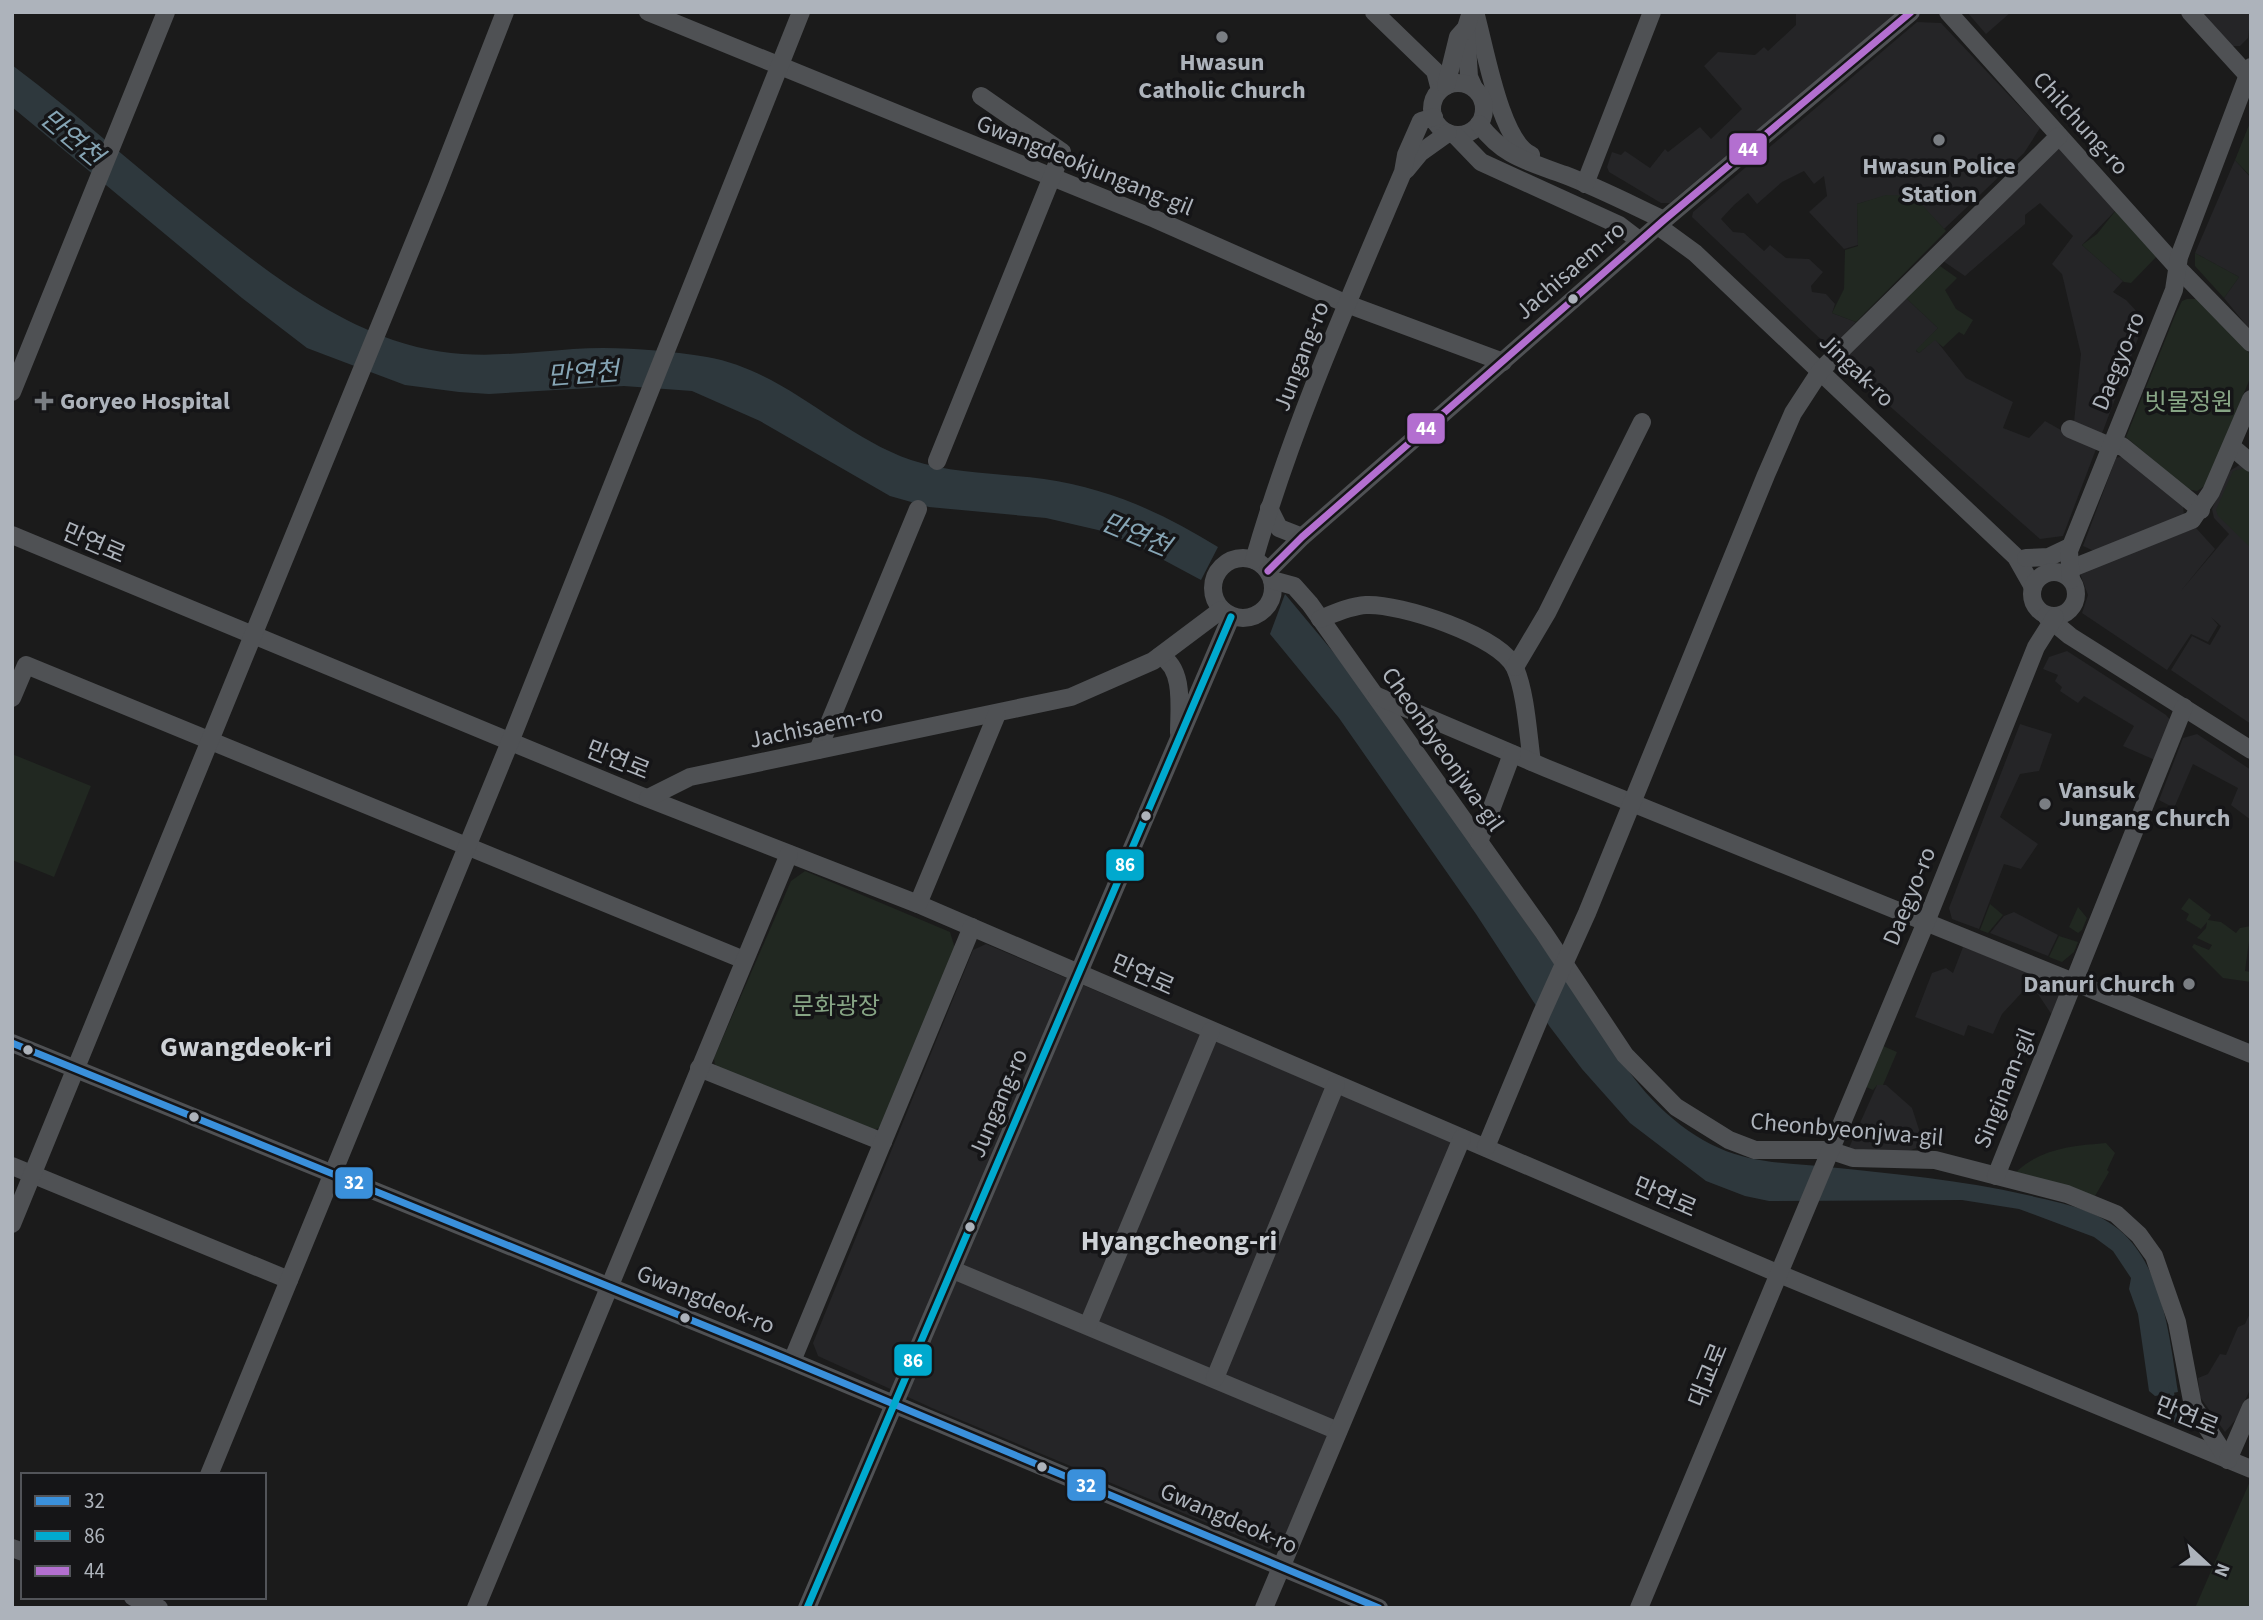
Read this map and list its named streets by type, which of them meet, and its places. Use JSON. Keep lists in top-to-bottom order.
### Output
{
  "streets": {
    "street": [
      "Chilchung-ro",
      "Gwangdeokjungang-gil",
      "Jachisaem-ro",
      "Jungang-ro",
      "Daegyo-ro",
      "Jingak-ro",
      "만연로",
      "Cheonbyeonjwa-gil",
      "Singinam-gil",
      "Gwangdeok-ro",
      "대교로"
    ]
  },
  "crossings": [
    ["Chilchung-ro", "Daegyo-ro"],
    ["Gwangdeokjungang-gil", "Jachisaem-ro"],
    ["Gwangdeokjungang-gil", "Jungang-ro"],
    ["Jachisaem-ro", "Jungang-ro"],
    ["Jachisaem-ro", "Jingak-ro"],
    ["Jachisaem-ro", "만연로"],
    ["Jachisaem-ro", "Cheonbyeonjwa-gil"],
    ["Jungang-ro", "Jingak-ro"],
    ["Jungang-ro", "만연로"],
    ["Jungang-ro", "Cheonbyeonjwa-gil"],
    ["Jungang-ro", "Gwangdeok-ro"],
    ["Daegyo-ro", "Cheonbyeonjwa-gil"],
    ["Daegyo-ro", "대교로"],
    ["만연로", "Cheonbyeonjwa-gil"],
    ["만연로", "대교로"],
    ["Cheonbyeonjwa-gil", "Singinam-gil"],
    ["Cheonbyeonjwa-gil", "대교로"]
  ],
  "districts": ["Gwangdeok-ri", "Hyangcheong-ri"],
  "water": ["만연천"],
  "parks": ["빗물정원", "문화광장"],
  "places": {
    "other": [
      "Hwasun Catholic Church",
      "Hwasun Police Station",
      "Vansuk Jungang Church",
      "Danuri Church"
    ],
    "health": ["Goryeo Hospital"]
  },
  "lines": ["transit line 44", "transit line 86", "transit line 32"],
  "legend": ["32", "86", "44"],
  "north": "right"
}
